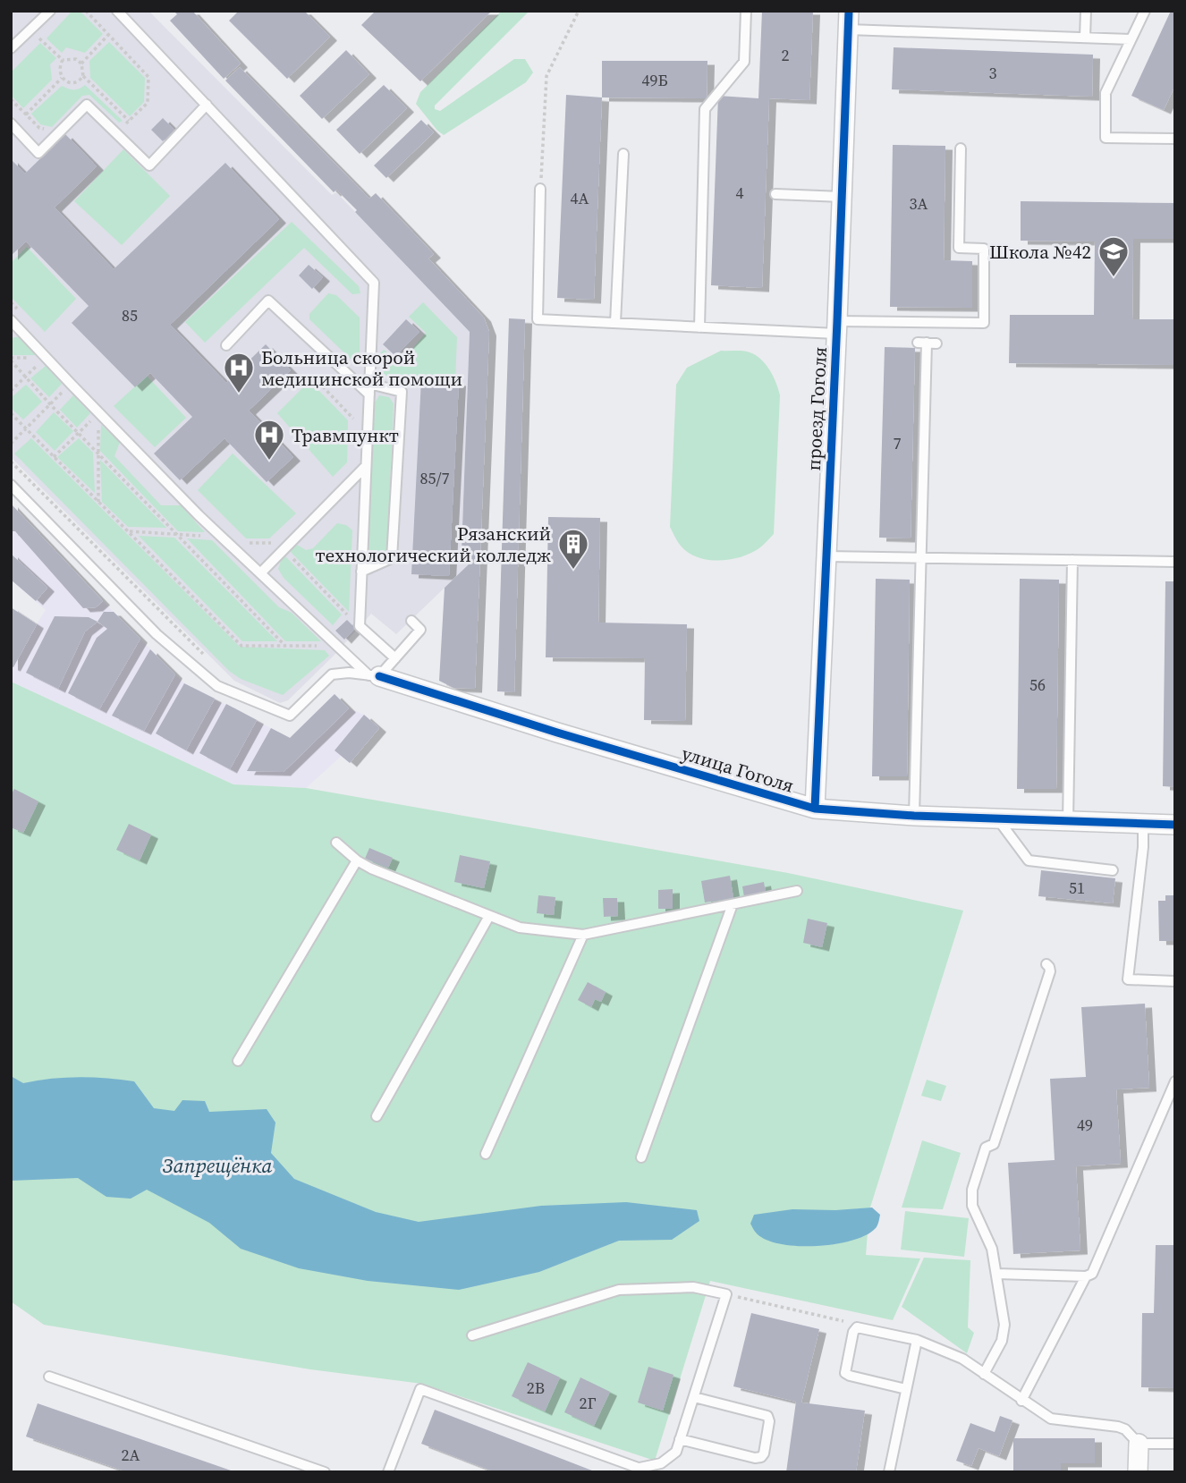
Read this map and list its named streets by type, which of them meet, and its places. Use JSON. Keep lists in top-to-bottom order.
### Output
{
  "streets": {
    "street": ["проезд Гоголя", "улица Гоголя"]
  },
  "crossings": [
    ["проезд Гоголя", "улица Гоголя"]
  ],
  "water": ["Запрещёнка"],
  "places": {
    "school or university": ["Школа №42"],
    "hospital": ["Больница скорой медицинской помощи", "Травмпункт"],
    "building": ["Рязанский технологический колледж"]
  },
  "house_numbers": [
    "2",
    "3",
    "49Б",
    "4",
    "4А",
    "3А",
    "85",
    "7",
    "85/7",
    "56",
    "51",
    "49",
    "2В",
    "2Г",
    "2А"
  ]
}
